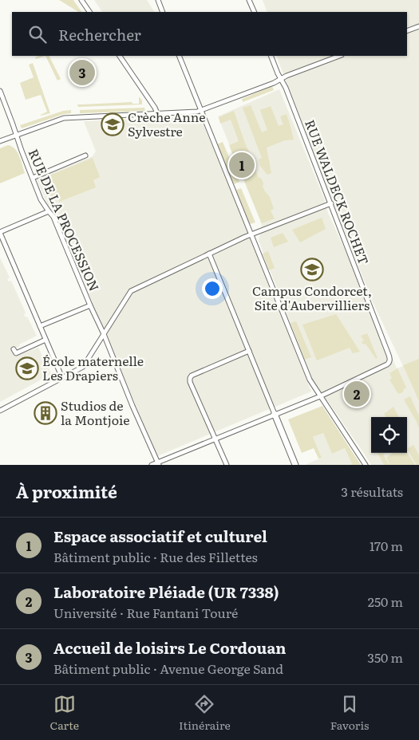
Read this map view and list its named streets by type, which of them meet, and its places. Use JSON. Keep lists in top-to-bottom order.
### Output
{
  "streets": {
    "street": ["RUE WALDECK ROCHET", "RUE DE LA PROCESSION"]
  },
  "places": {
    "school or university": ["Crèche Anne Sylvestre", "Campus Condorcet, Site d'Aubervilliers", "École maternelle Les Drapiers"],
    "building": ["Studios de la Montjoie"]
  },
  "page": {
    "search": "Rechercher",
    "pins": ["3", "1", "2"],
    "heading": ["À proximité", "3 résultats"],
    "list": [
      {
        "mark": "1",
        "name": "Espace associatif et culturel",
        "note": "Bâtiment public · Rue des Fillettes",
        "value": "170 m"
      },
      {
        "mark": "2",
        "name": "Laboratoire Pléiade (UR 7338)",
        "note": "Université · Rue Fantani Touré",
        "value": "250 m"
      },
      {
        "mark": "3",
        "name": "Accueil de loisirs Le Cordouan",
        "note": "Bâtiment public · Avenue George Sand",
        "value": "350 m"
      }
    ],
    "nav": ["Carte", "Itinéraire", "Favoris"]
  }
}
